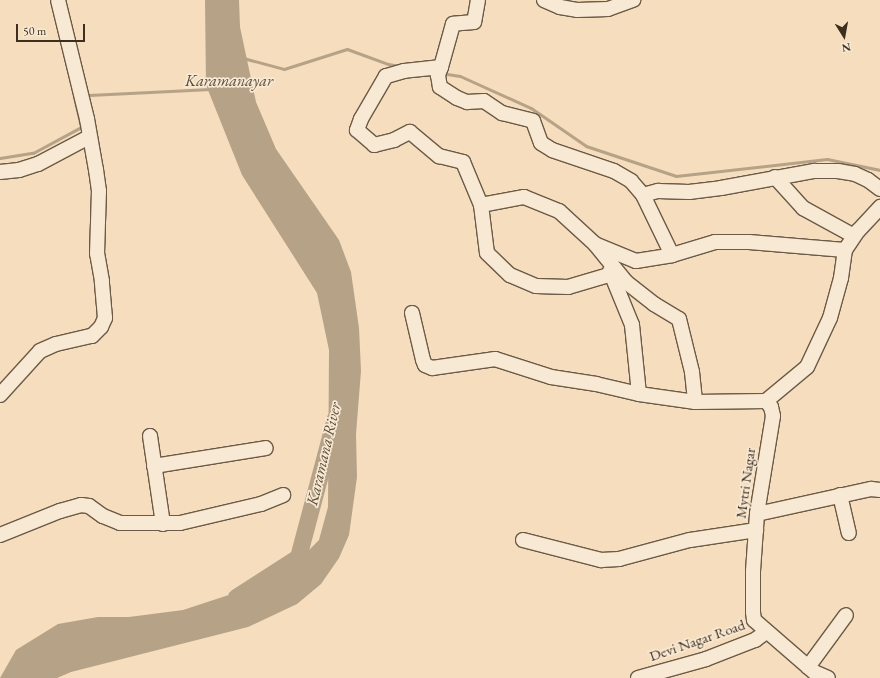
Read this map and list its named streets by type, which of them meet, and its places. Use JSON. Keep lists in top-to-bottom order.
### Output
{
  "streets": {
    "street": ["Mytri Nagar", "Devi Nagar Road"]
  },
  "crossings": [
    ["Mytri Nagar", "Devi Nagar Road"]
  ],
  "water": ["Karamanayar", "Karamana River"],
  "scale_bar": "50 m",
  "north": "bottom"
}
